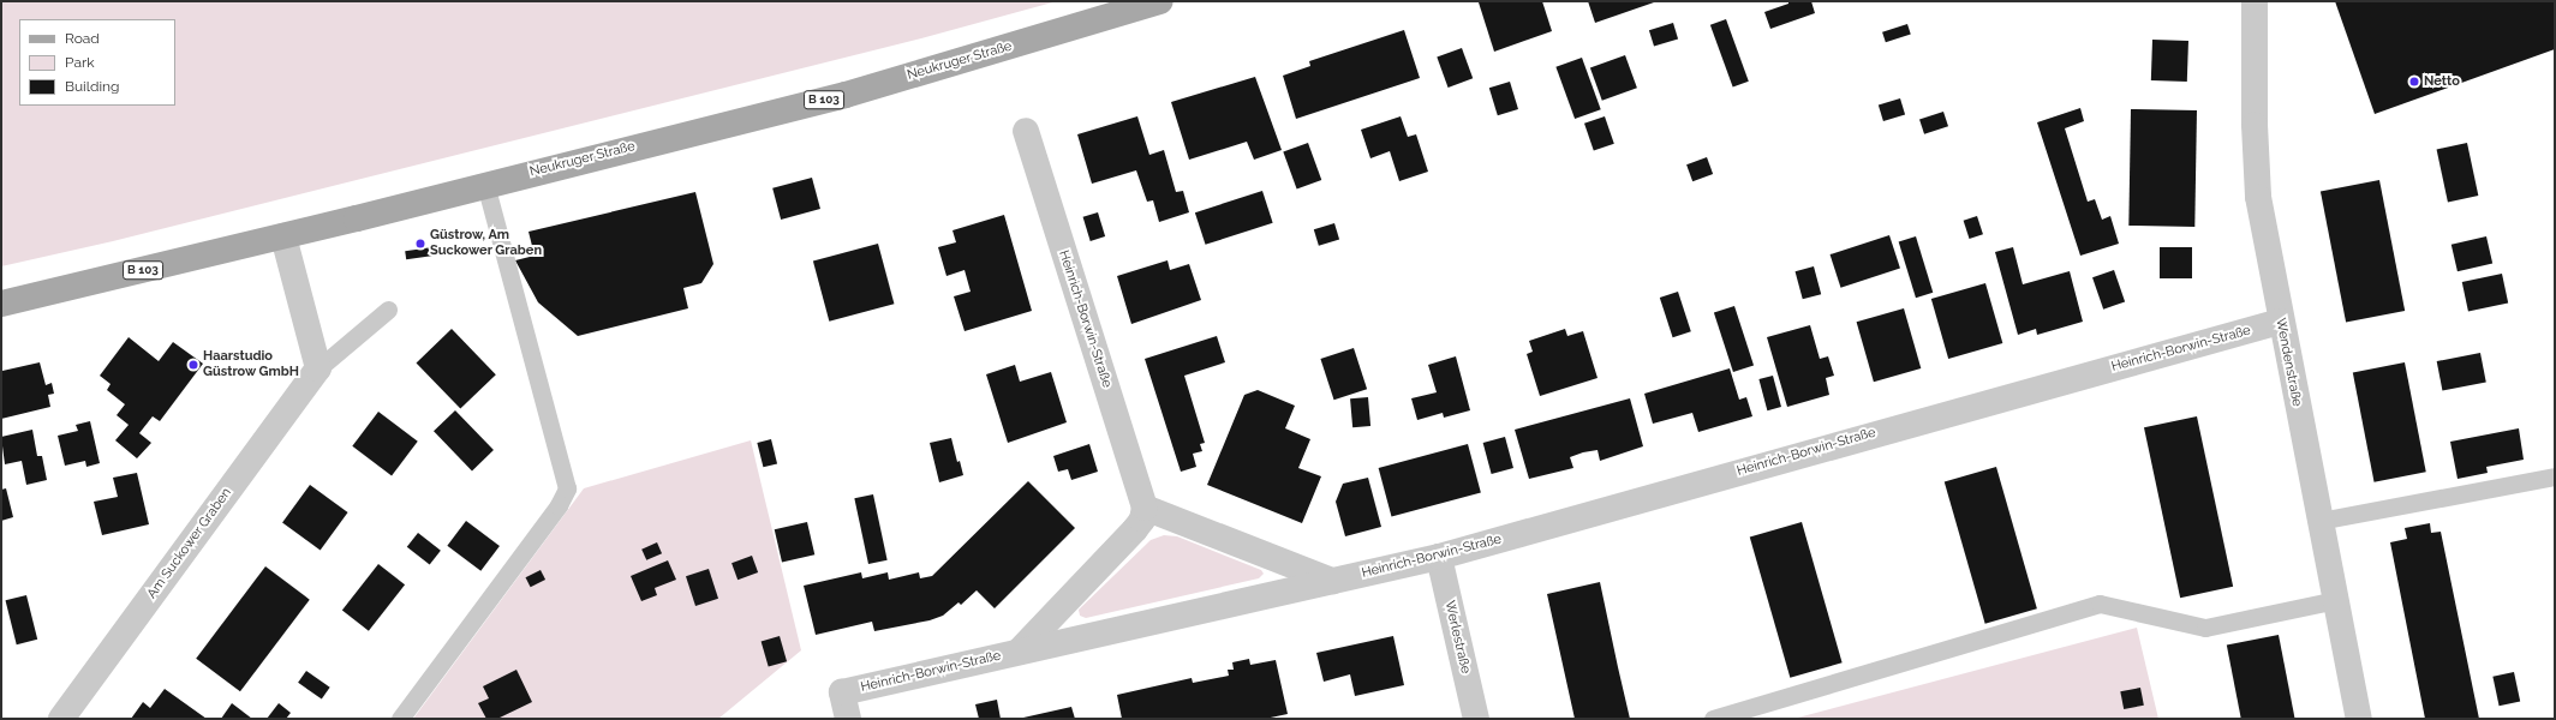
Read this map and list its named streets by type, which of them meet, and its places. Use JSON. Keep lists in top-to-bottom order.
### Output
{
  "streets": {
    "main road": ["Neukruger Straße", "B 103"],
    "street": [
      "Heinrich-Borwin-Straße",
      "Wendenstraße",
      "Am Suckower Graben",
      "Werlestraße"
    ]
  },
  "crossings": [
    ["Heinrich-Borwin-Straße", "Wendenstraße"],
    ["Heinrich-Borwin-Straße", "Werlestraße"]
  ],
  "places": ["Netto", "Güstrow, Am Suckower Graben", "Haarstudio Güstrow GmbH"],
  "legend": ["Road", "Park", "Building"]
}
